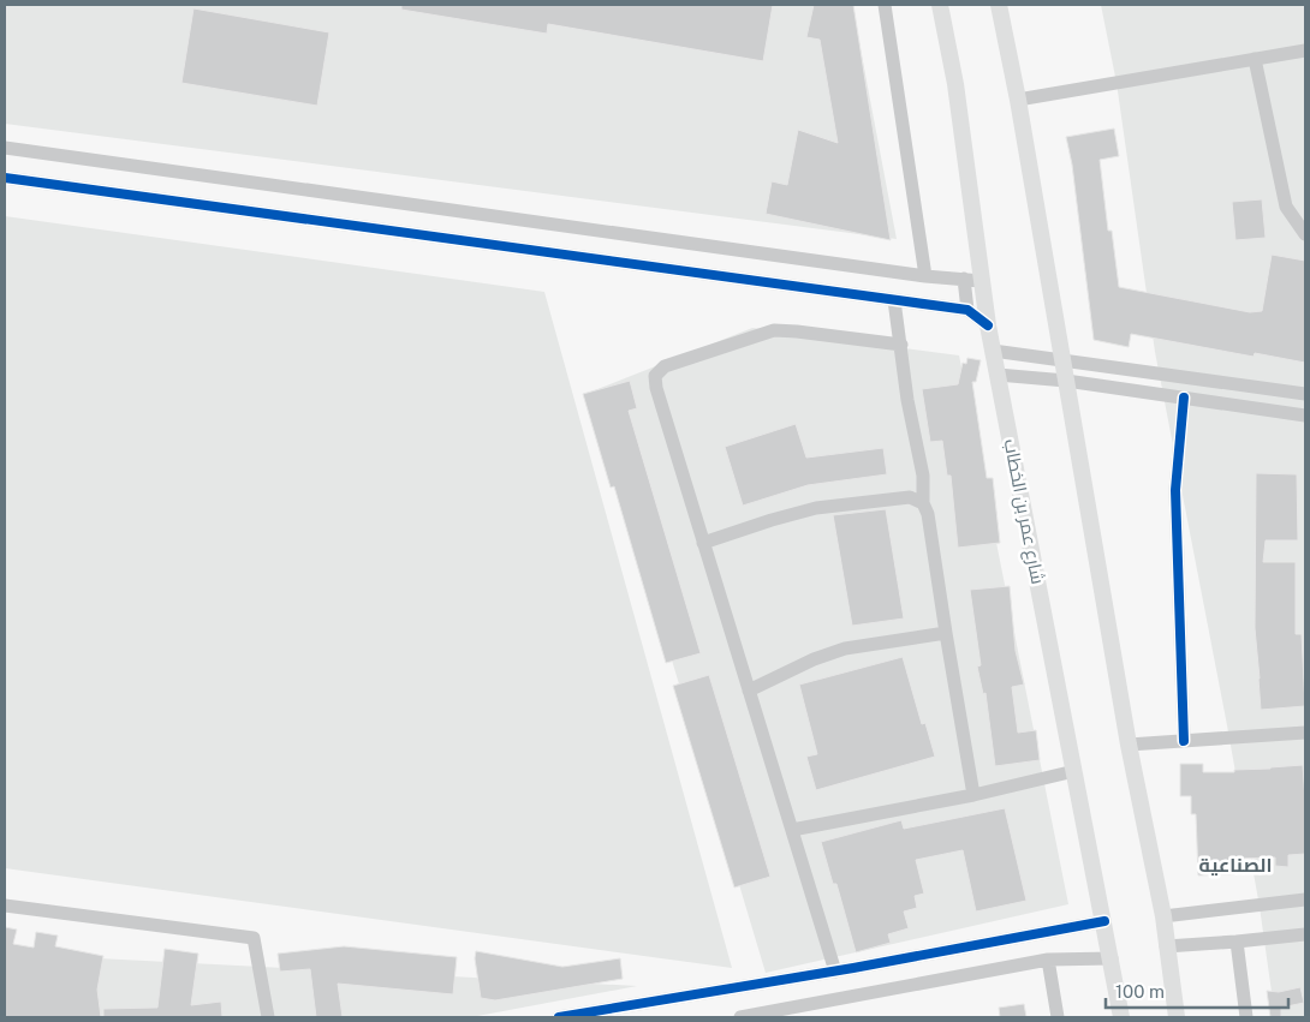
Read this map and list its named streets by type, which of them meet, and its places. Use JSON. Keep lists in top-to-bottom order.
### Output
{
  "streets": {
    "main road": ["شارع عمر بن الخطاب"]
  },
  "districts": ["الصناعية"],
  "scale_bar": "100 m"
}
